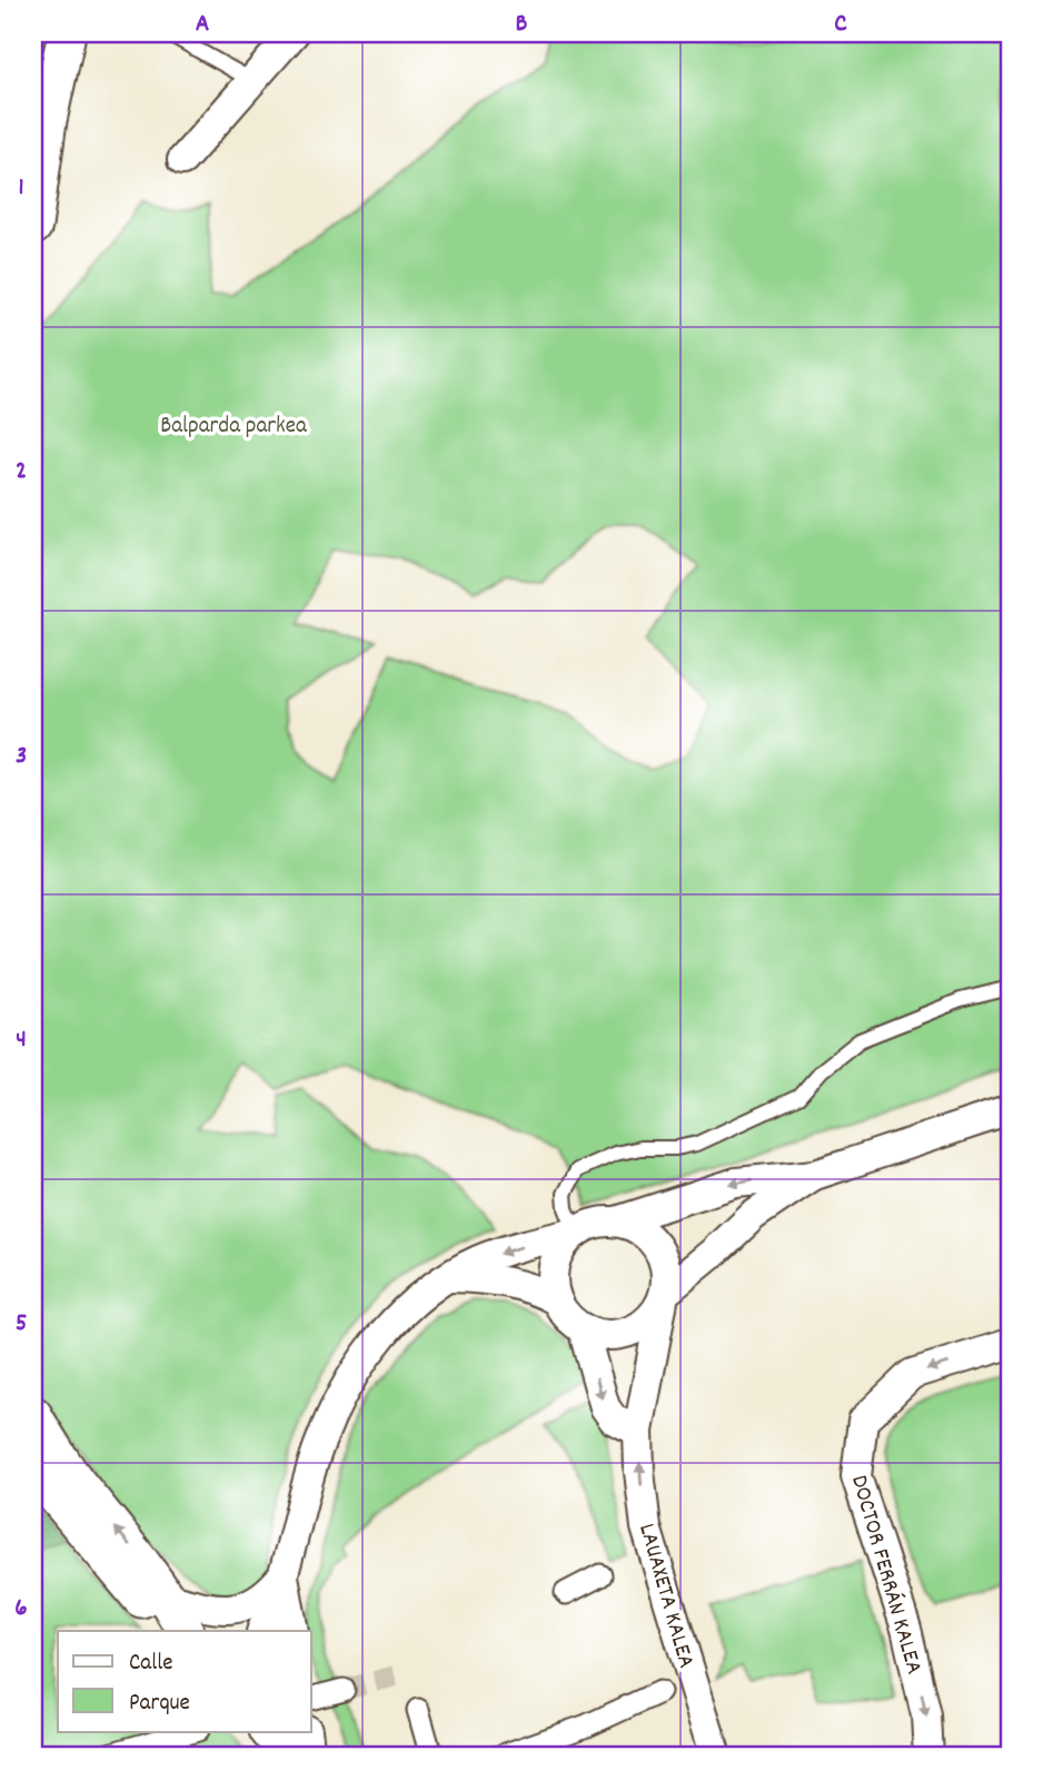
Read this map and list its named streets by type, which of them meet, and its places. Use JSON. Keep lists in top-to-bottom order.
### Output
{
  "streets": {
    "street": ["DOCTOR FERRÁN KALEA", "LAUAXETA KALEA"]
  },
  "one_way": ["DOCTOR FERRÁN KALEA", "LAUAXETA KALEA"],
  "parks": ["Balparda parkea"],
  "legend": ["Calle", "Parque"],
  "grid": {
    "columns": ["A", "B", "C"],
    "rows": [
      "1",
      "2",
      "3",
      "4",
      "5",
      "6"
    ]
  }
}
